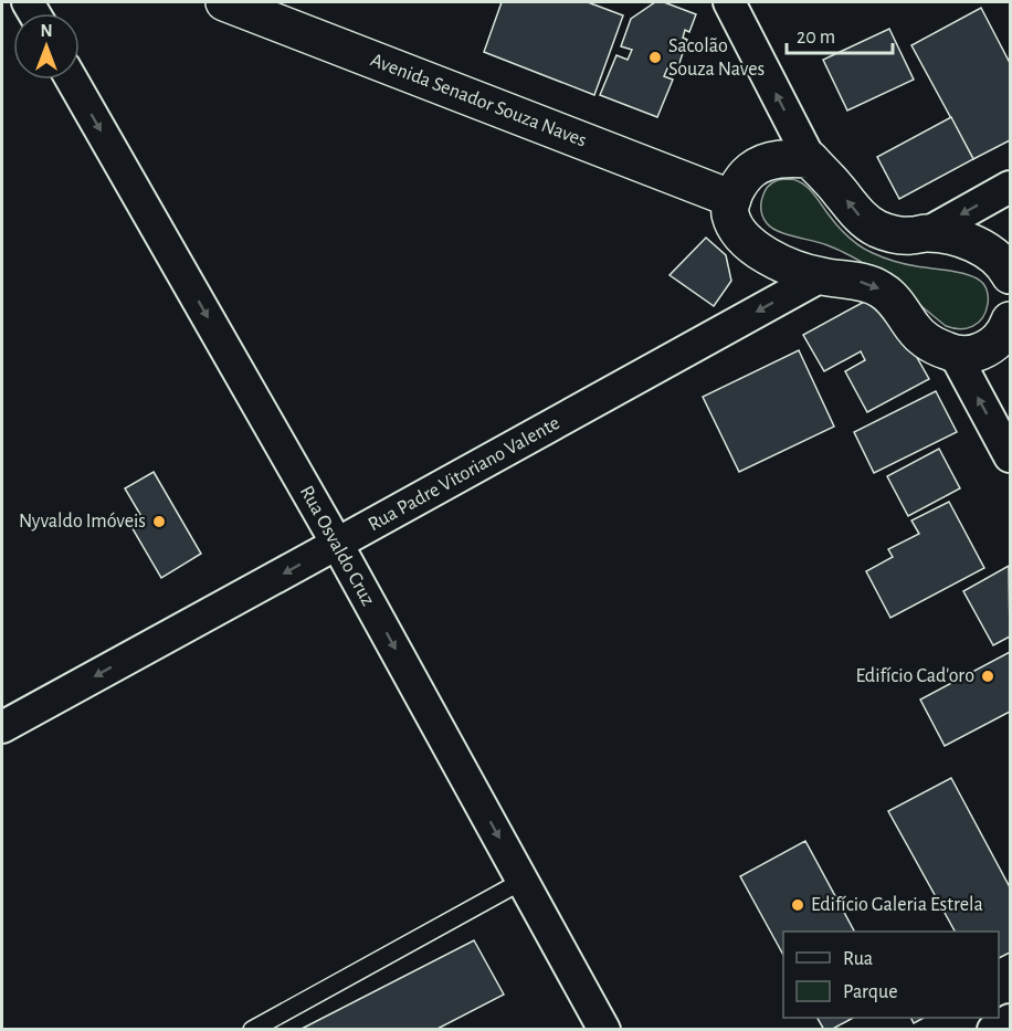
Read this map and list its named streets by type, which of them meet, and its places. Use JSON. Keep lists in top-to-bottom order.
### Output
{
  "streets": {
    "street": ["Avenida Senador Souza Naves", "Rua Padre Vitoriano Valente", "Rua Osvaldo Cruz"]
  },
  "crossings": [
    ["Rua Padre Vitoriano Valente", "Rua Osvaldo Cruz"]
  ],
  "one_way": ["Rua Padre Vitoriano Valente", "Rua Osvaldo Cruz"],
  "places": [
    "Sacolão Souza Naves",
    "Nyvaldo Imóveis",
    "Edifício Cad'oro",
    "Edifício Galeria Estrela"
  ],
  "legend": ["Rua", "Parque"],
  "scale_bar": "20 m",
  "north": "top"
}
